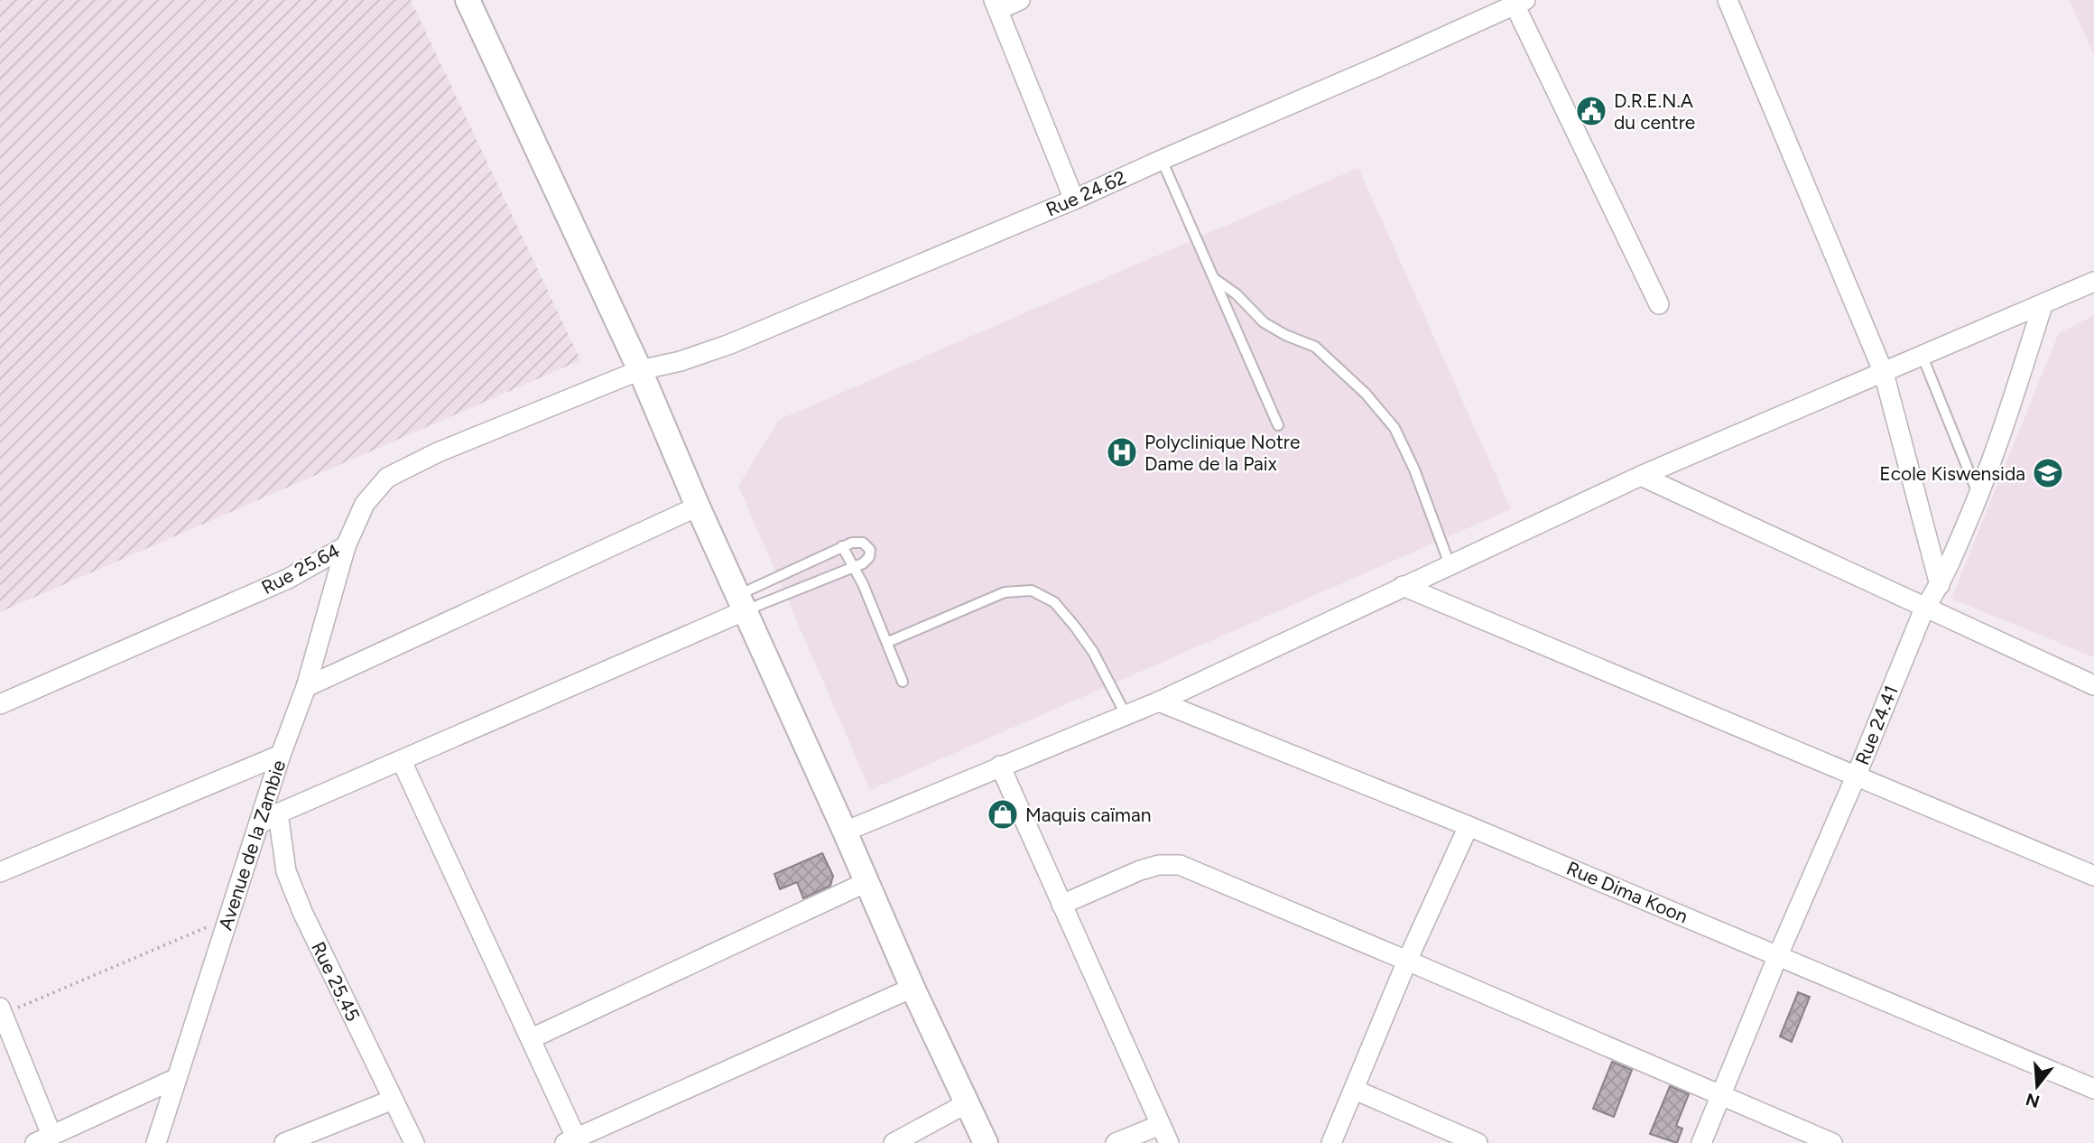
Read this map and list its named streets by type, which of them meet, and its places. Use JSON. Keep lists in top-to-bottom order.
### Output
{
  "streets": {
    "street": [
      "Rue 24.62",
      "Rue 25.64",
      "Rue 24.41",
      "Avenue de la Zambie",
      "Rue Dima Koon",
      "Rue 25.45"
    ]
  },
  "crossings": [
    ["Rue 24.62", "Rue 25.64"],
    ["Rue 25.64", "Avenue de la Zambie"],
    ["Rue 24.41", "Rue Dima Koon"]
  ],
  "places": {
    "public building": ["D.R.E.N.A du centre"],
    "hospital": ["Polyclinique Notre Dame de la Paix"],
    "school or university": ["Ecole Kiswensida"],
    "shop": ["Maquis caïman"]
  },
  "north": "bottom"
}
